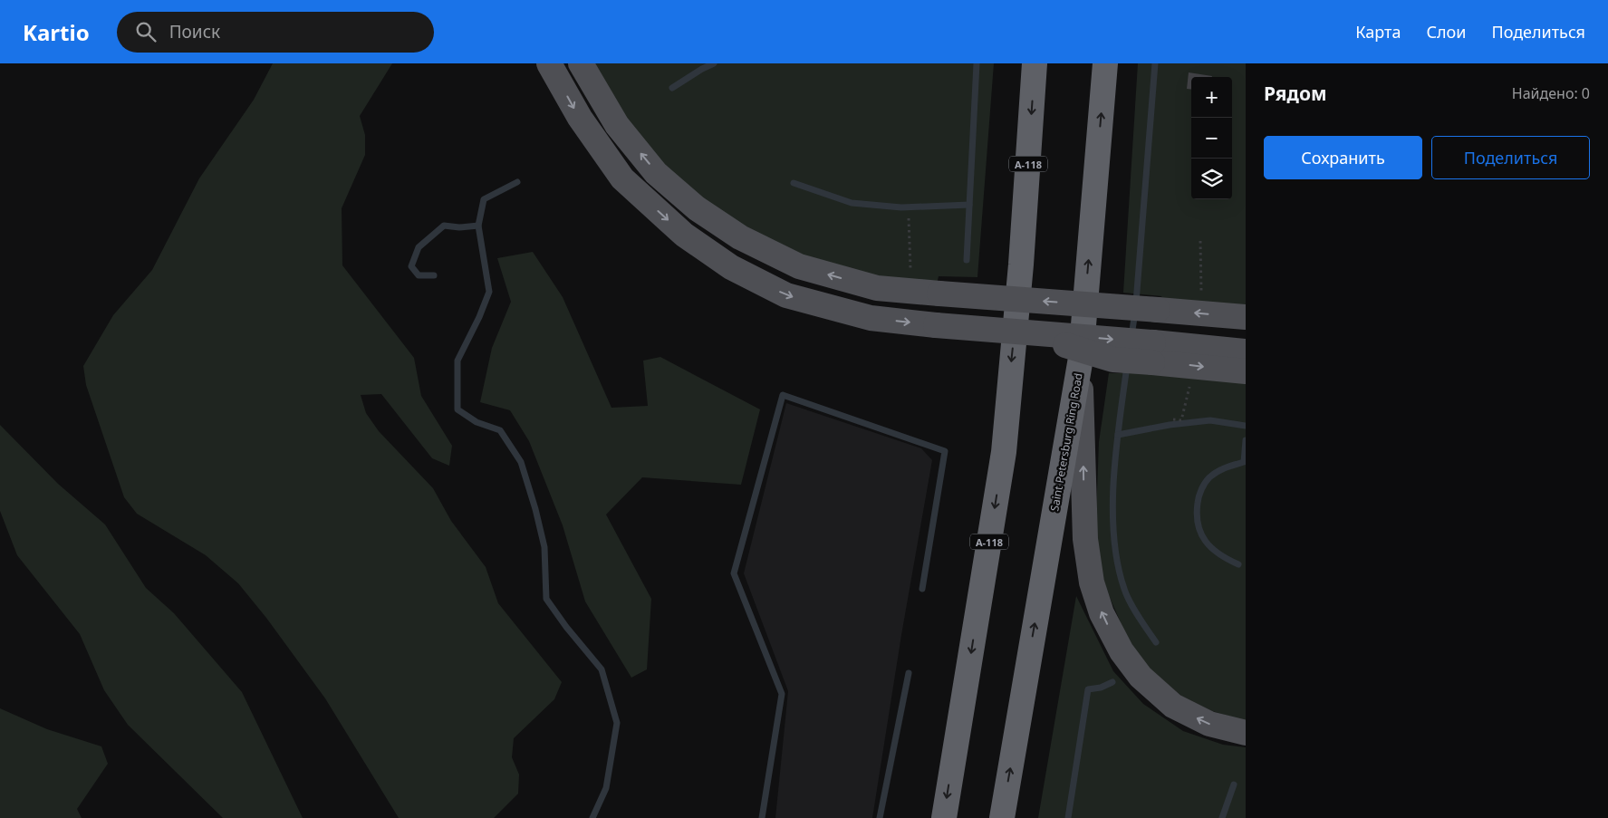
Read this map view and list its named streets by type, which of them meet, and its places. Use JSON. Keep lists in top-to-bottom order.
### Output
{
  "streets": {
    "highway": ["А-118", "Saint Petersburg Ring Road"]
  },
  "page": {
    "header": "Kartio",
    "search": "Поиск",
    "nav": ["Карта", "Слои", "Поделиться"],
    "heading": ["Рядом", "Найдено: 0"],
    "map_buttons": ["+", "−"],
    "buttons": ["Сохранить", "Поделиться"]
  }
}
